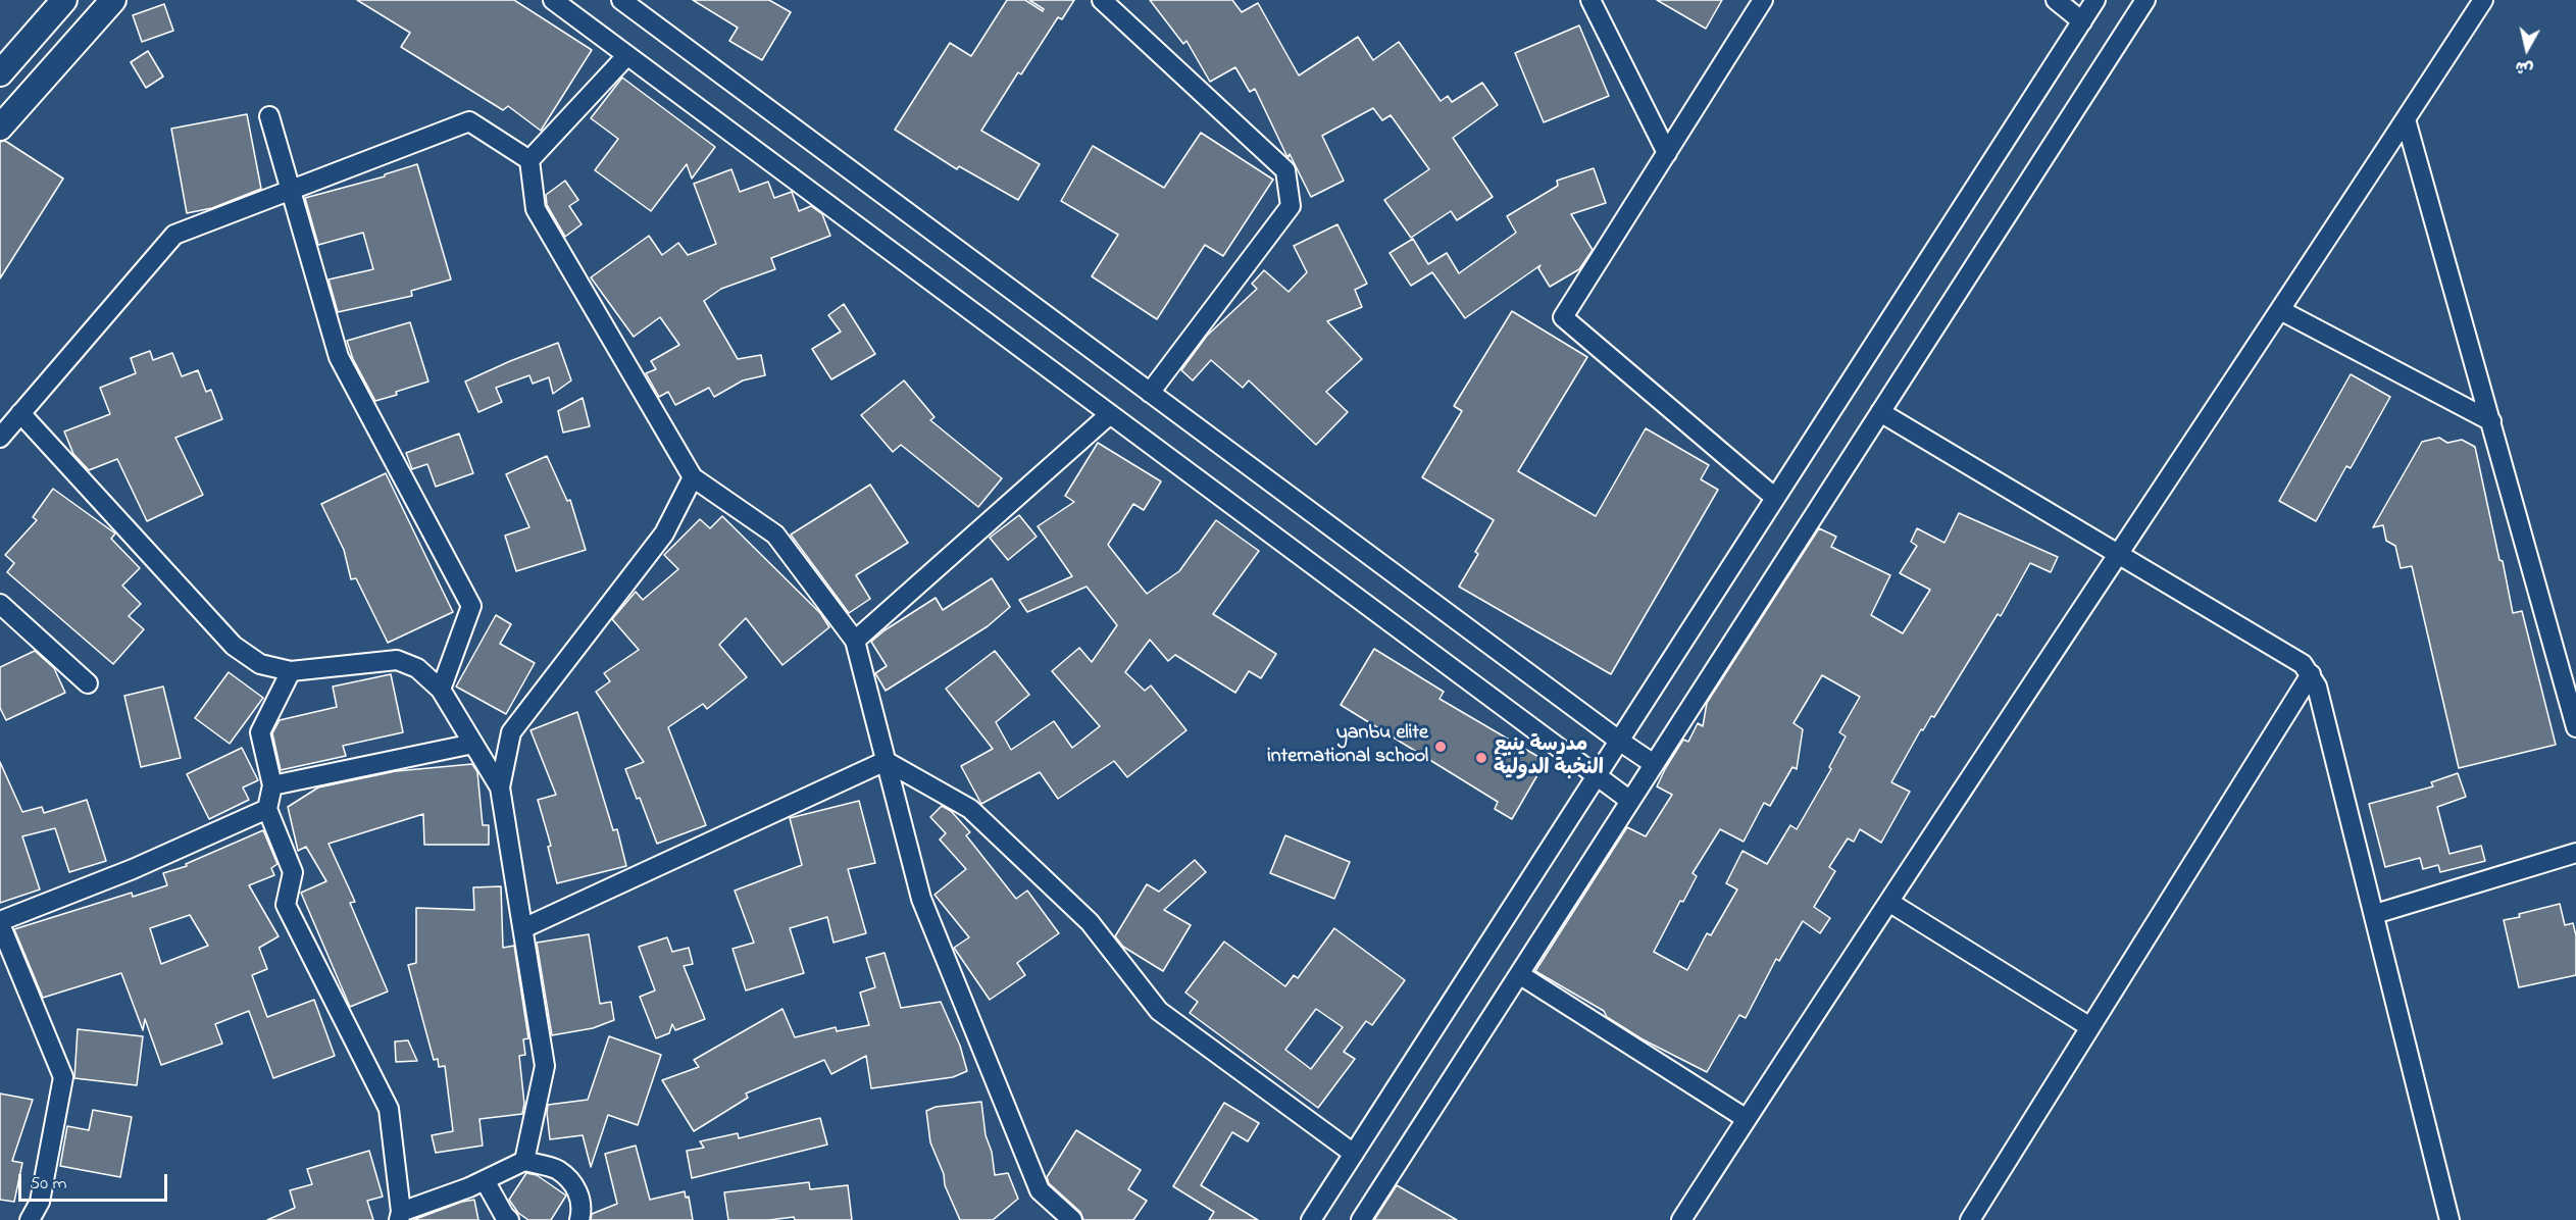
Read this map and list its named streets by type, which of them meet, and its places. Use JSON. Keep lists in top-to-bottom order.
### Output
{
  "places": ["yanbu elite international school", "مدرسة ينبع النخبة الدولية"],
  "scale_bar": "50 m",
  "north": "bottom"
}
